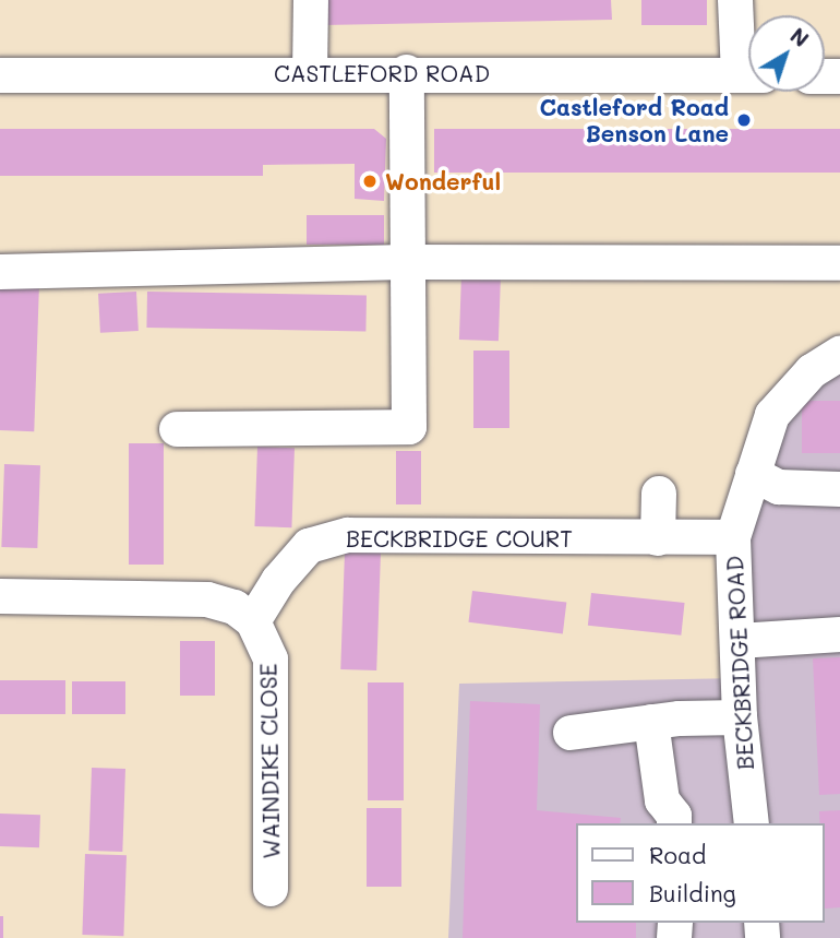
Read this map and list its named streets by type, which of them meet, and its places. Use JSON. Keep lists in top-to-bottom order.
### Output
{
  "streets": {
    "street": [
      "CASTLEFORD ROAD",
      "BECKBRIDGE COURT",
      "BECKBRIDGE ROAD",
      "WAINDIKE CLOSE"
    ]
  },
  "crossings": [
    ["BECKBRIDGE COURT", "BECKBRIDGE ROAD"],
    ["BECKBRIDGE COURT", "WAINDIKE CLOSE"]
  ],
  "places": ["Castleford Road Benson Lane", "Wonderful"],
  "legend": ["Road", "Building"],
  "north": "top right"
}
